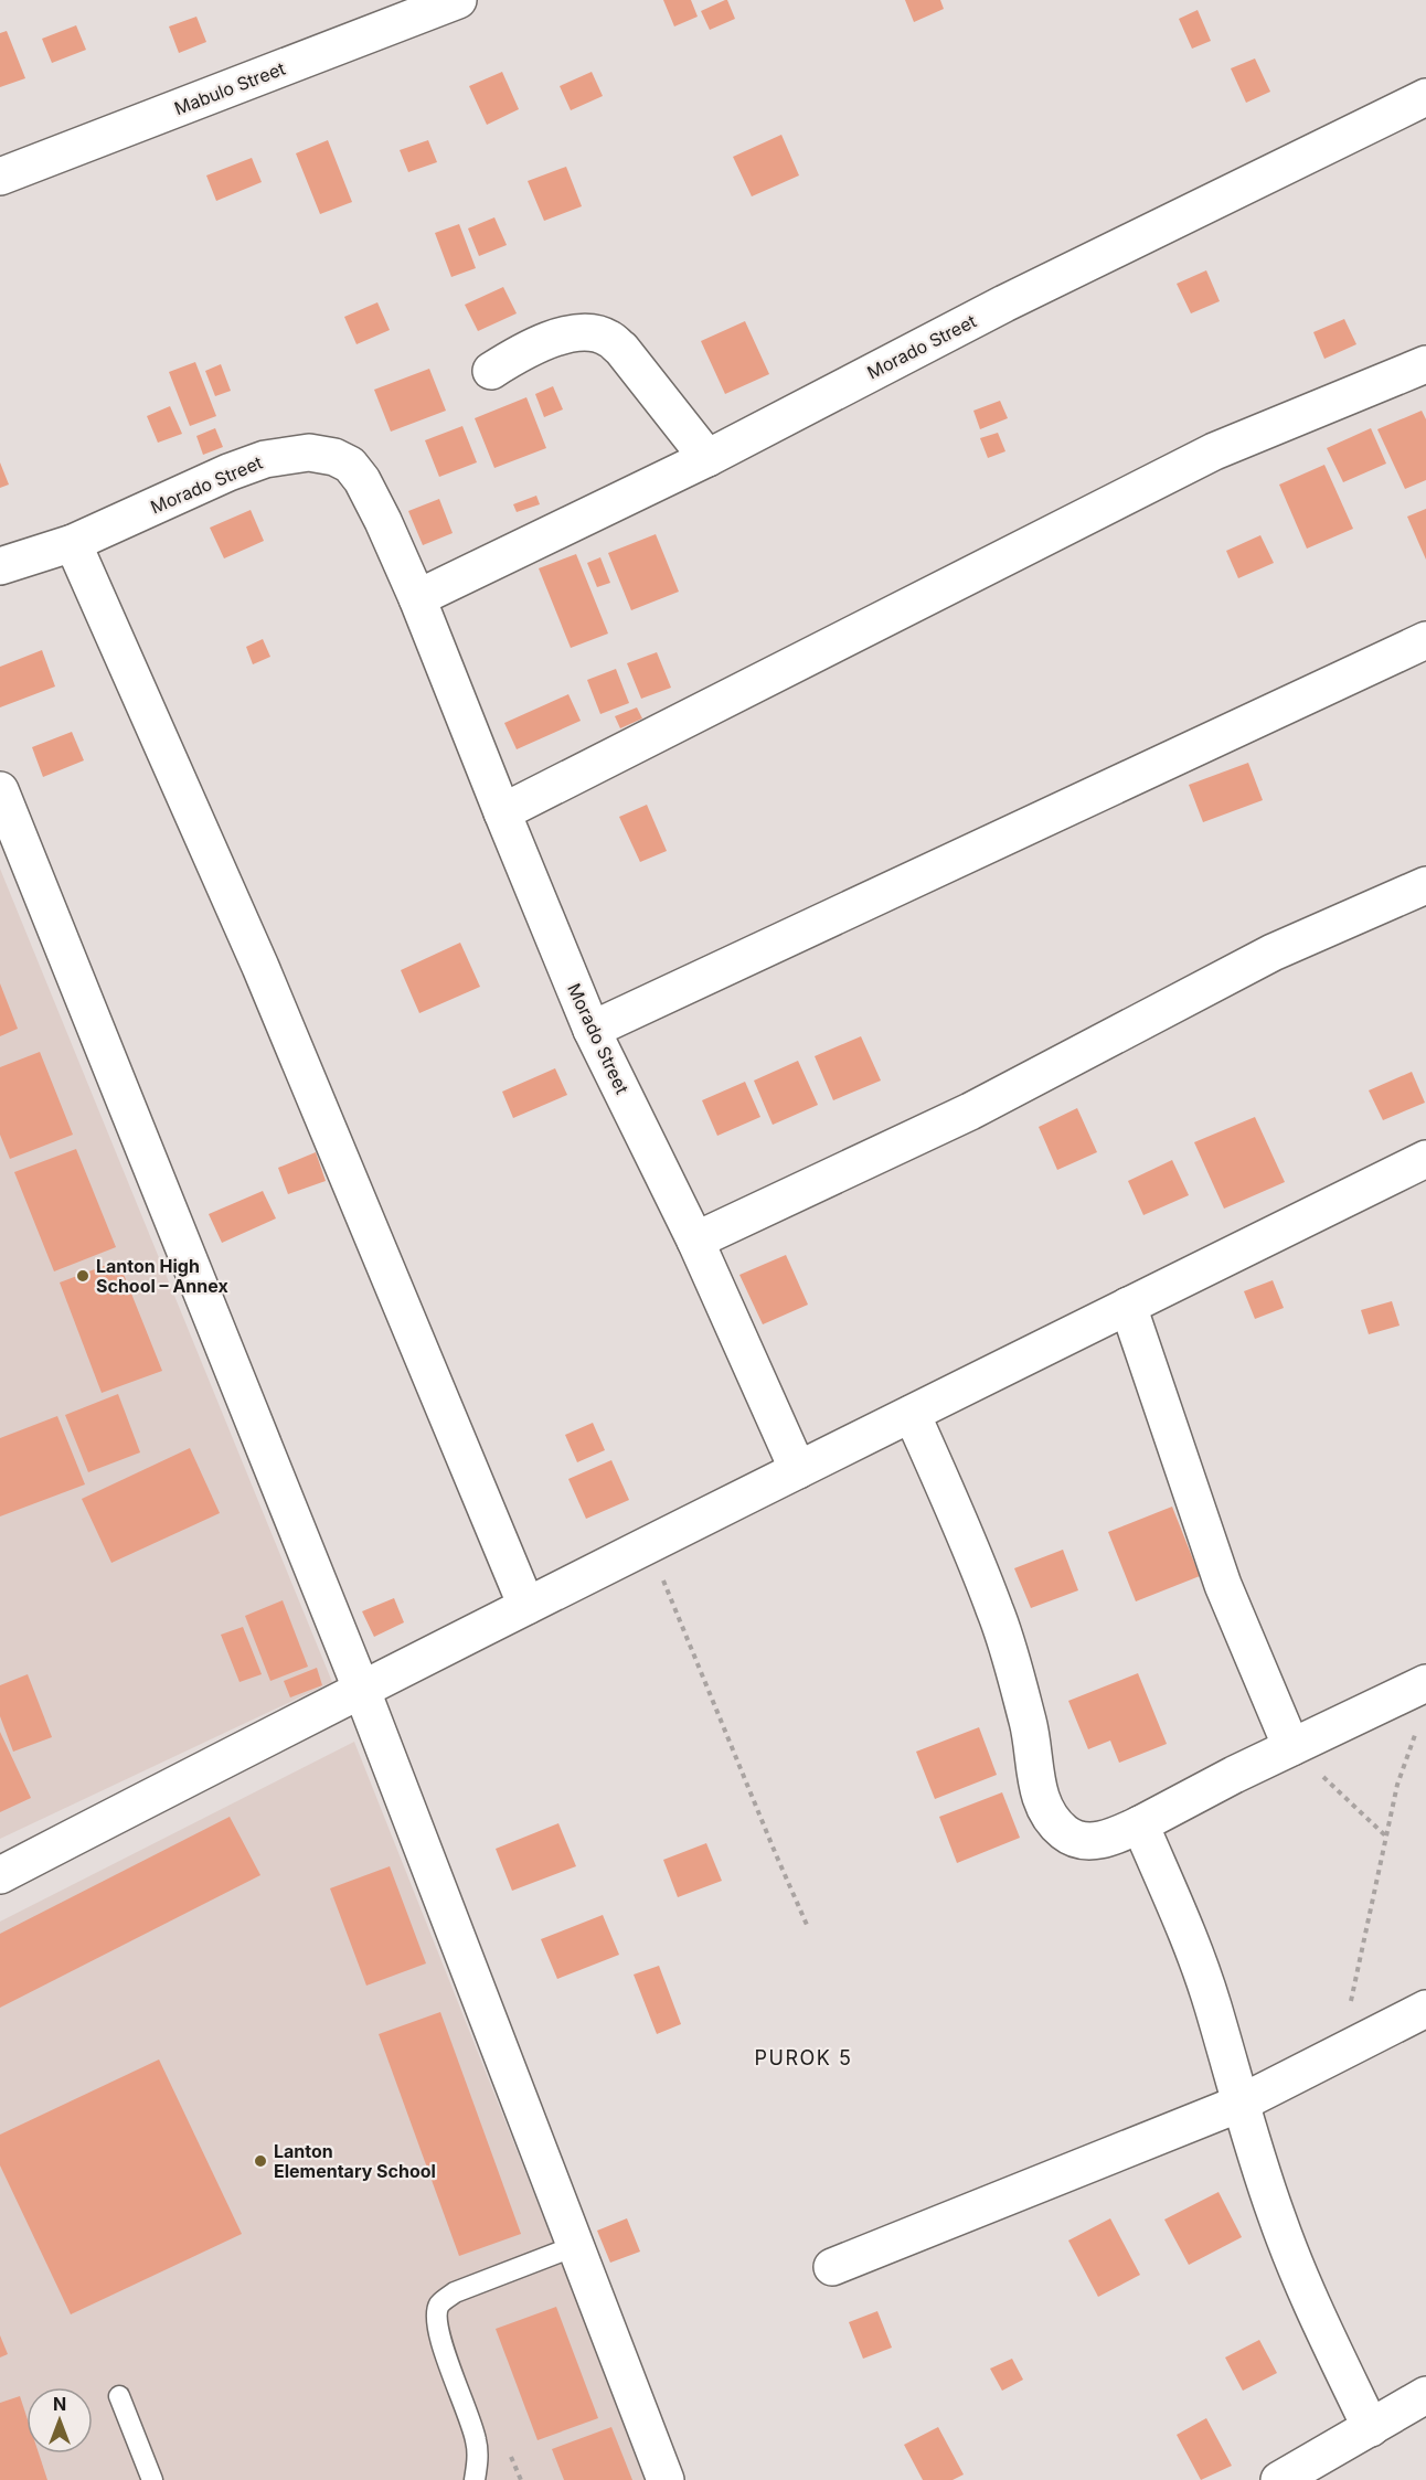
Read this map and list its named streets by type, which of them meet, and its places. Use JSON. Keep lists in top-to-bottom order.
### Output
{
  "streets": {
    "street": ["Mabulo Street", "Morado Street"]
  },
  "districts": ["PUROK 5"],
  "places": ["Lanton High School – Annex", "Lanton Elementary School"],
  "north": "top"
}
